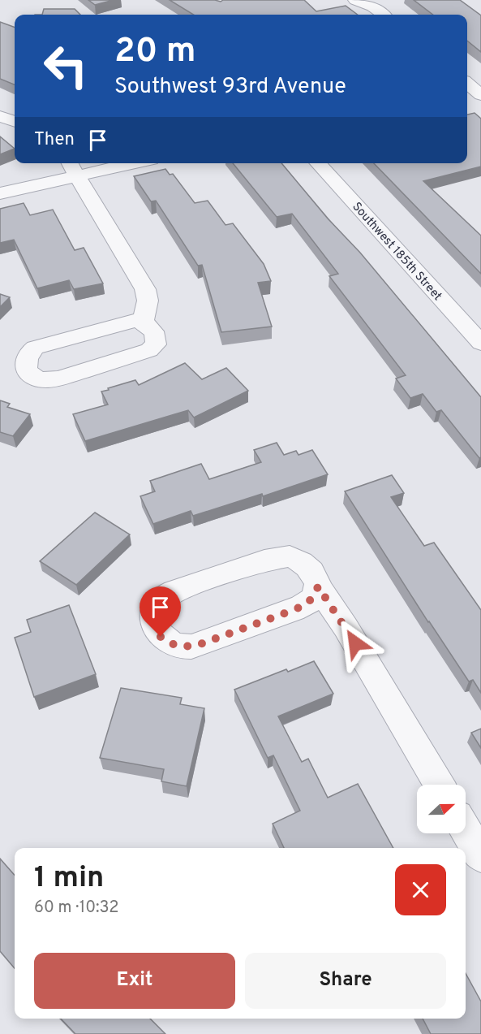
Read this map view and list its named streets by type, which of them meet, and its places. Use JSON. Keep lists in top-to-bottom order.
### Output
{
  "streets": {
    "street": ["Southwest 185th Street"]
  },
  "north": "right",
  "page": {
    "turn": ["20 m", "Southwest 93rd Avenue"],
    "then": "Then",
    "heading": ["1 min", "60 m · 10:32"],
    "buttons": ["Exit", "Share"]
  }
}
